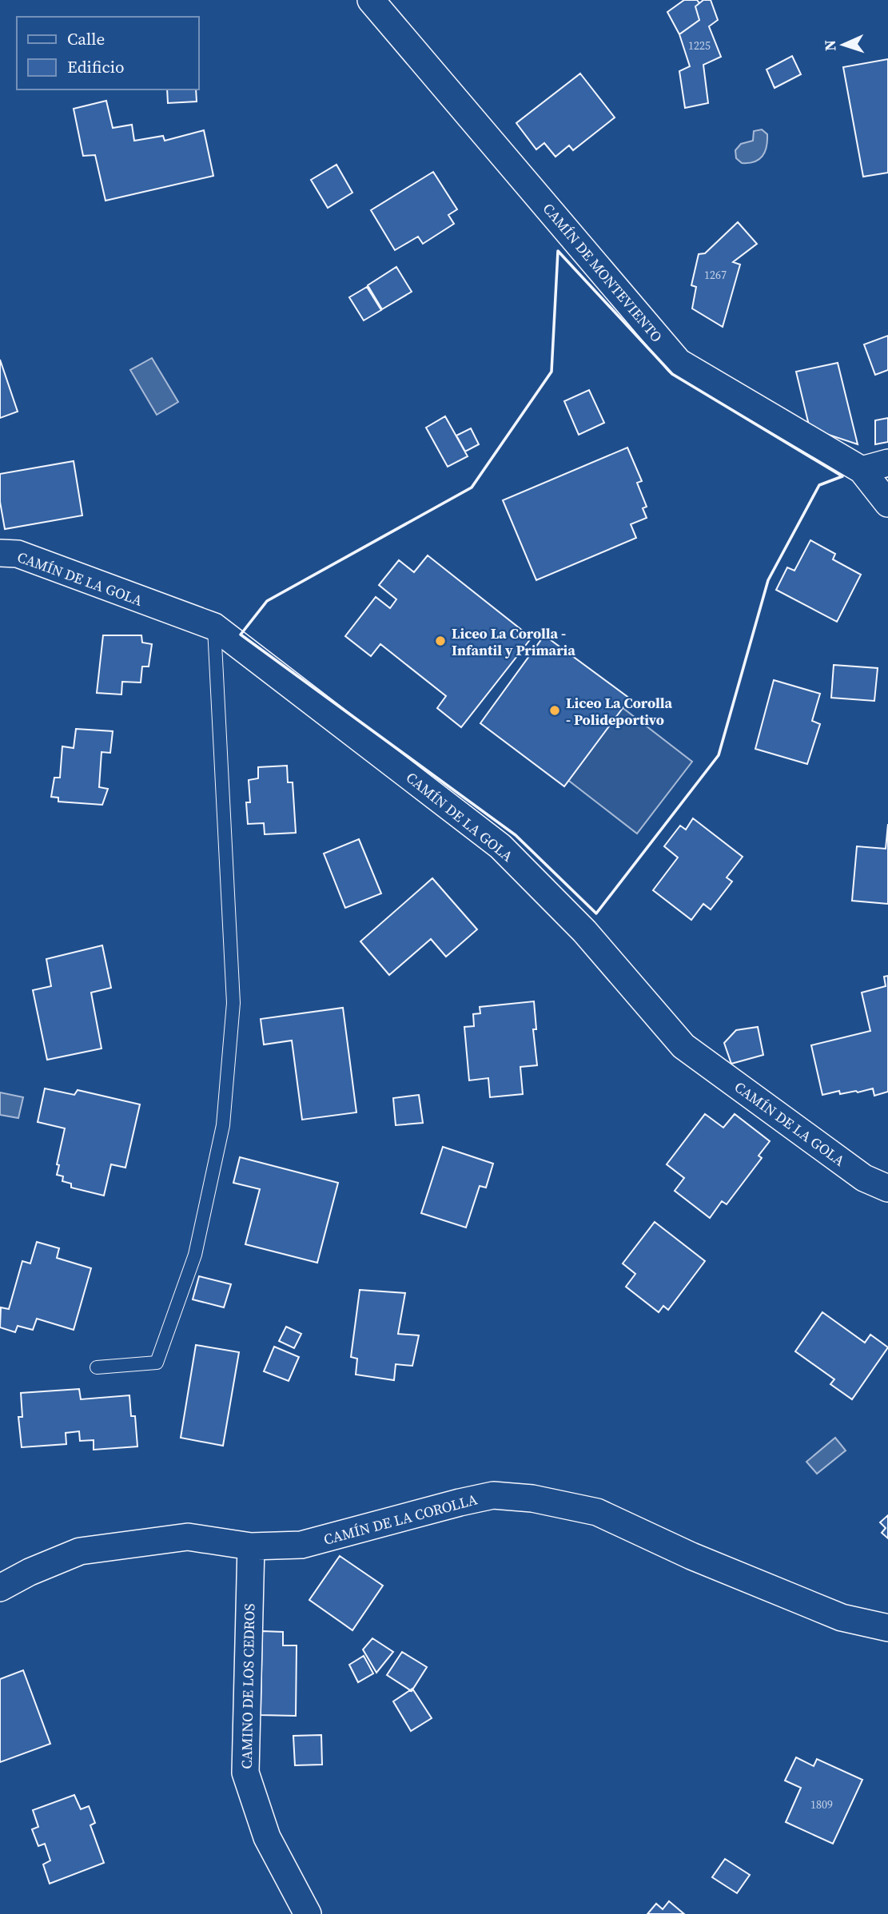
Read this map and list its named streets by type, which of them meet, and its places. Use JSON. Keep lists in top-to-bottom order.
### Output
{
  "streets": {
    "street": [
      "CAMÍN DE MONTEVIENTO",
      "CAMÍN DE LA GOLA",
      "CAMÍN DE LA COROLLA",
      "CAMINO DE LOS CEDROS"
    ]
  },
  "crossings": [
    ["CAMÍN DE LA COROLLA", "CAMINO DE LOS CEDROS"]
  ],
  "places": ["Liceo La Corolla - Infantil y Primaria", "Liceo La Corolla - Polideportivo"],
  "house_numbers": ["1225", "1267", "1809"],
  "legend": ["Calle", "Edificio"],
  "north": "left"
}
